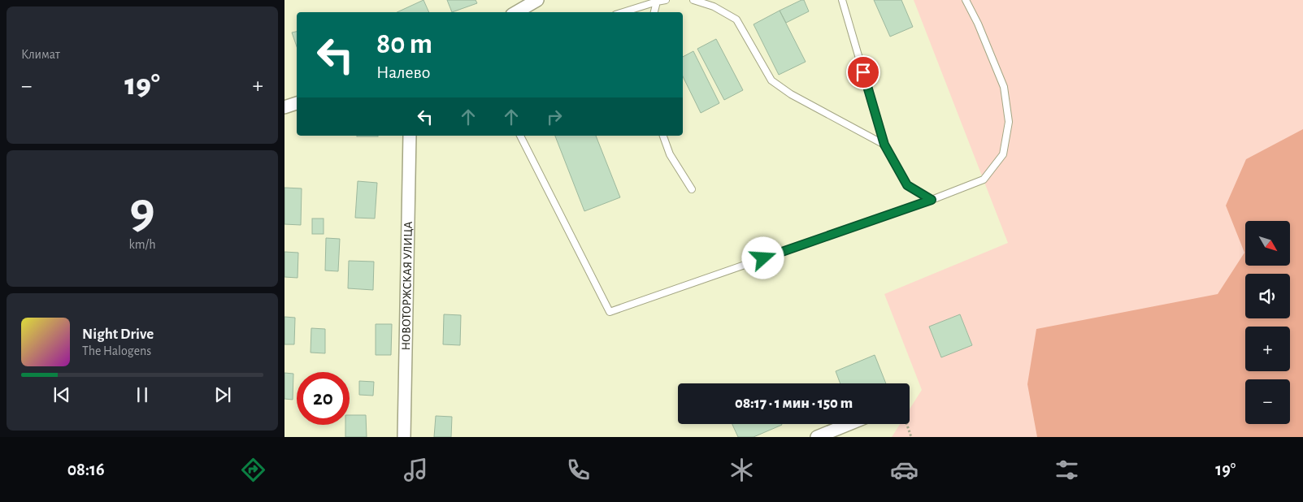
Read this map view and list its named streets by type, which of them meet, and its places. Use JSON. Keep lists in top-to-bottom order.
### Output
{
  "streets": {
    "street": ["НОВОТОРЖСКАЯ УЛИЦА"]
  },
  "north": "bottom right",
  "page": {
    "tile": [
      "Климат",
      ["9", "km/h"]
    ],
    "turn": ["80 m", "Налево"],
    "heat": ["−", "19°", "+"],
    "map_buttons": ["+", "−"],
    "song": ["Night Drive", "The Halogens"],
    "limit": "20",
    "trip": "08:17 · 1 мин · 150 m",
    "tabs": ["08:16", "19°"]
  }
}
